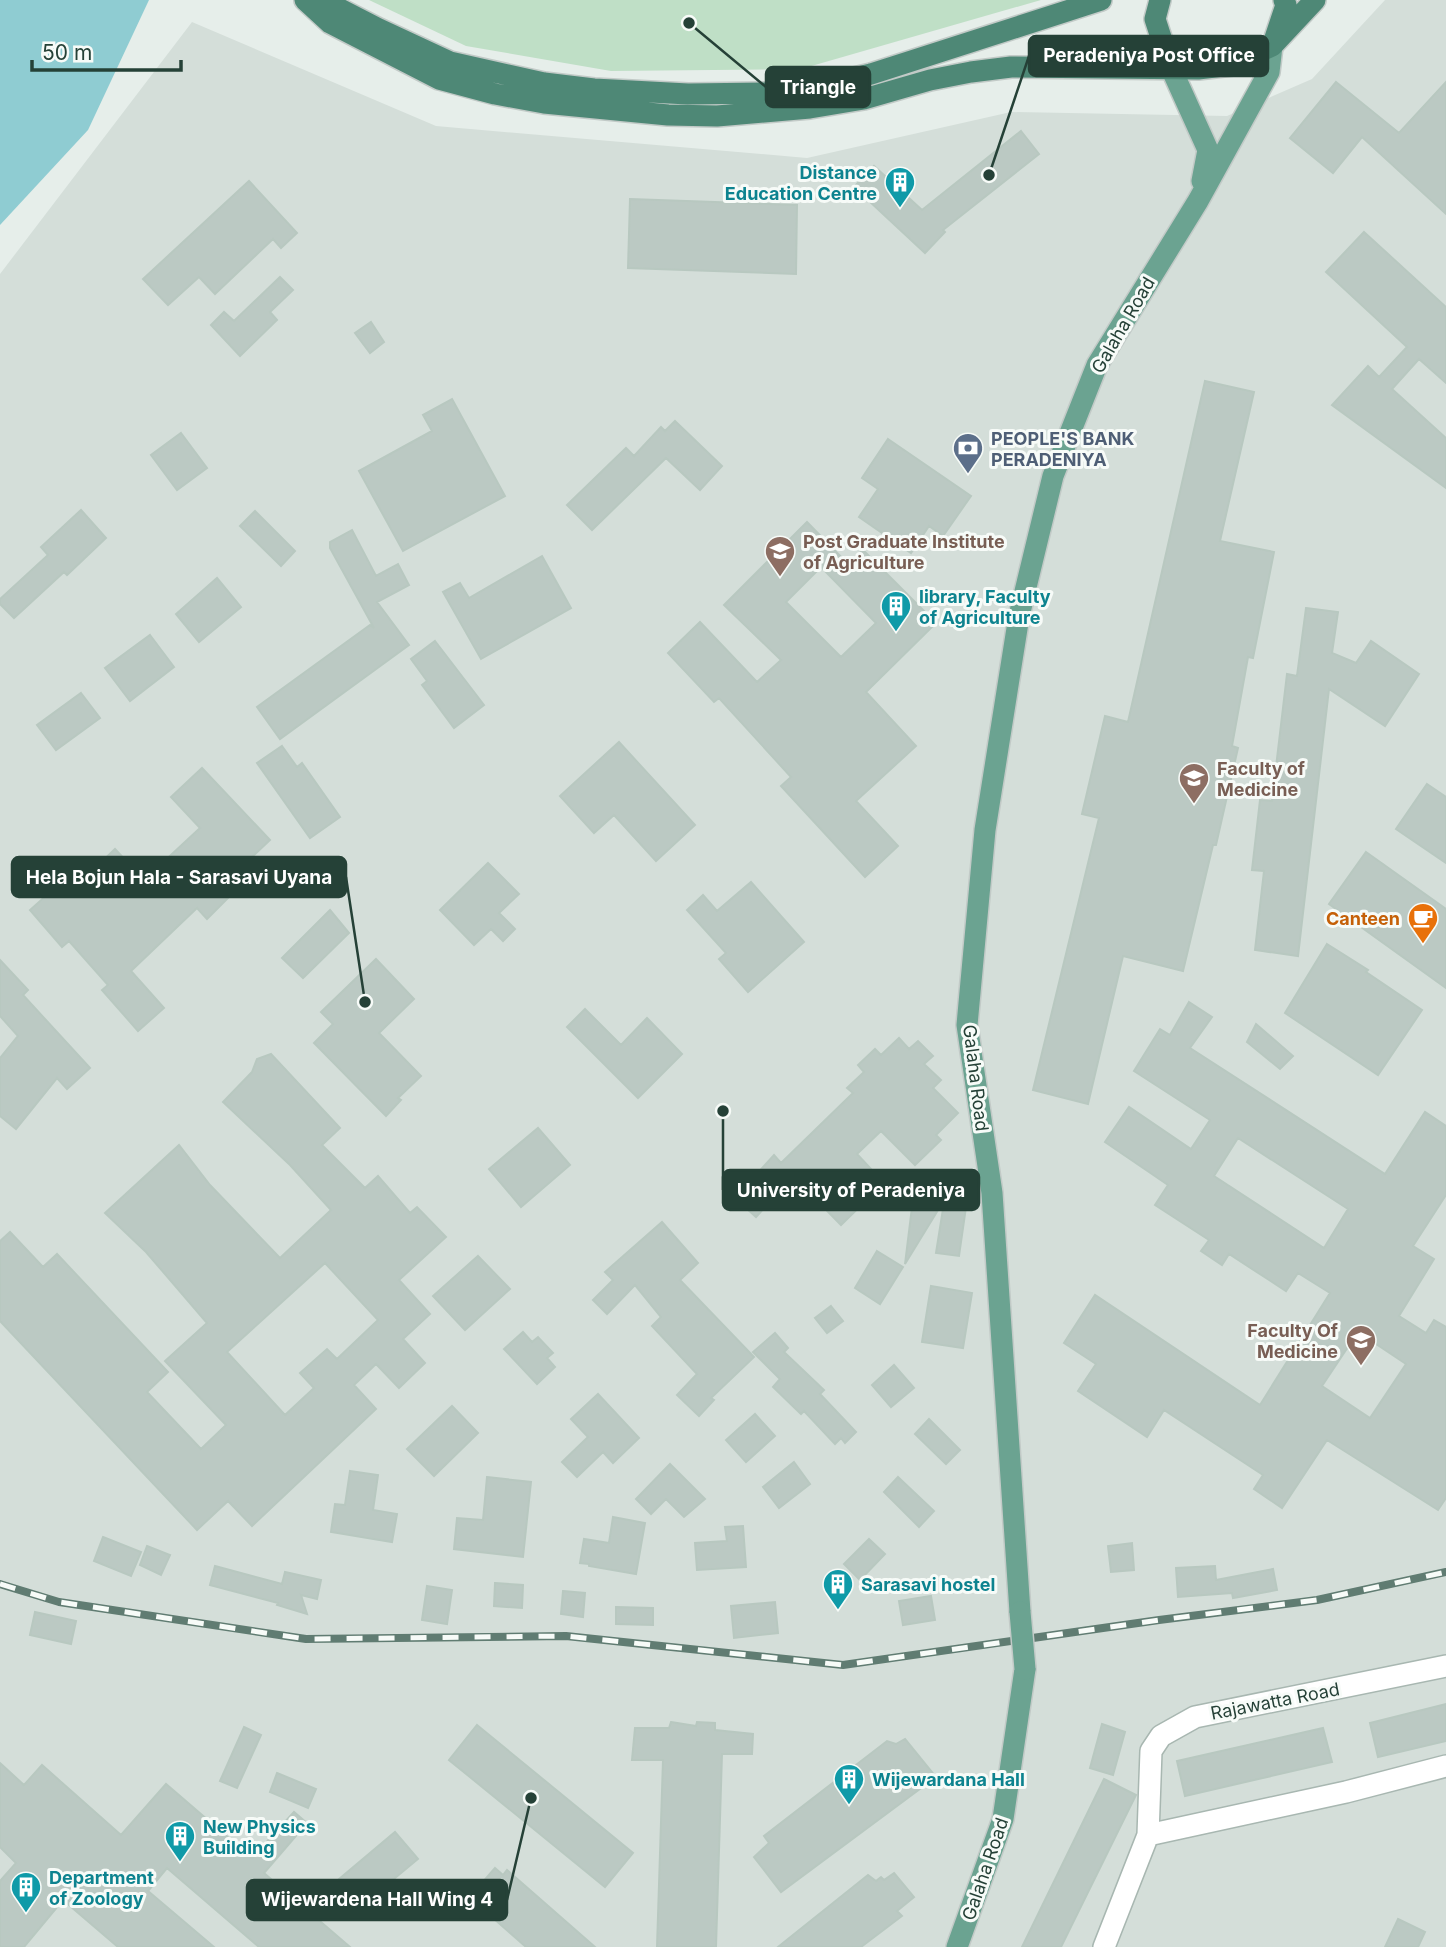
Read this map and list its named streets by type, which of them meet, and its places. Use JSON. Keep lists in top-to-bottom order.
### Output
{
  "streets": {
    "main road": ["Galaha Road"],
    "street": ["Rajawatta Road"]
  },
  "places": {
    "other": [
      "Triangle",
      "Peradeniya Post Office",
      "Hela Bojun Hala - Sarasavi Uyana",
      "University of Peradeniya",
      "Wijewardena Hall Wing 4"
    ],
    "building": [
      "Distance Education Centre",
      "library, Faculty of Agriculture",
      "Sarasavi hostel",
      "Wijewardana Hall",
      "New Physics Building",
      "Department of Zoology"
    ],
    "bank": ["PEOPLE'S BANK PERADENIYA"],
    "school or university": ["Post Graduate Institute of Agriculture", "Faculty of Medicine", "Faculty Of Medicine"],
    "cafe": ["Canteen"]
  },
  "scale_bar": "50 m"
}
